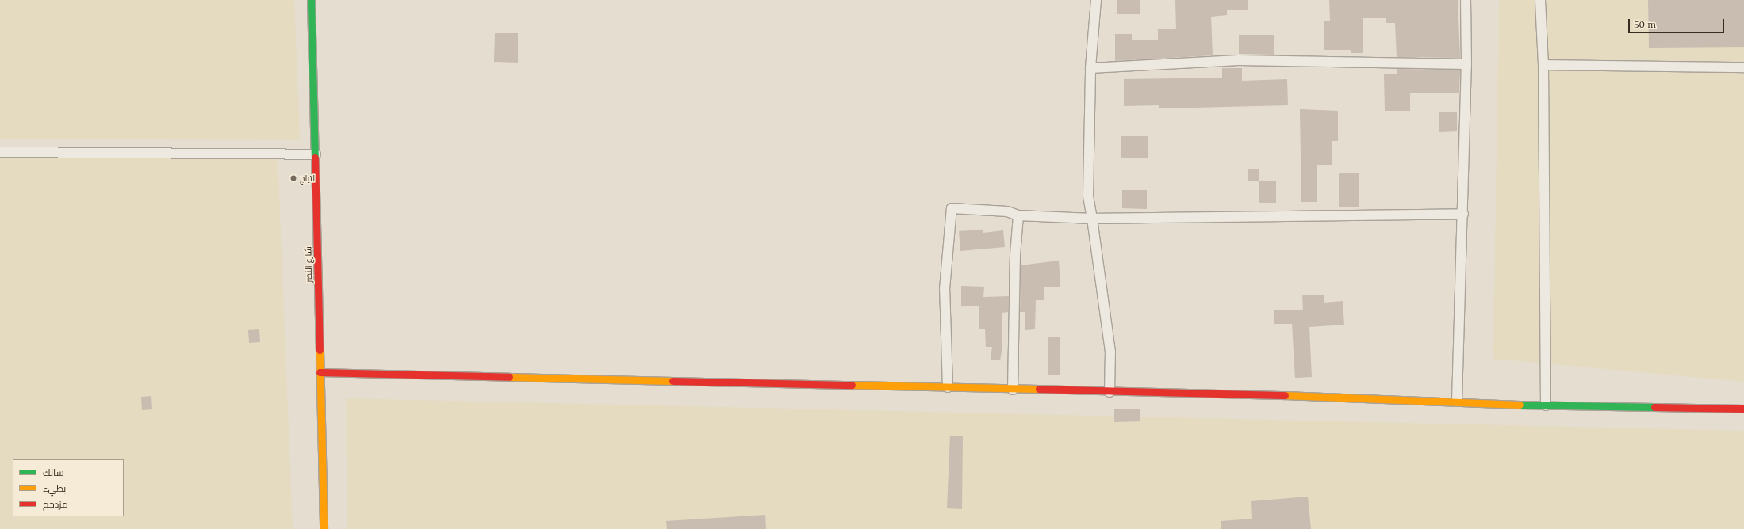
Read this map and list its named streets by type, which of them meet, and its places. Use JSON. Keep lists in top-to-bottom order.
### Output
{
  "streets": {
    "street": ["شارع النصر"]
  },
  "places": ["لتياج"],
  "legend": ["سالك", "بطيء", "مزدحم"],
  "scale_bar": "50 m"
}
